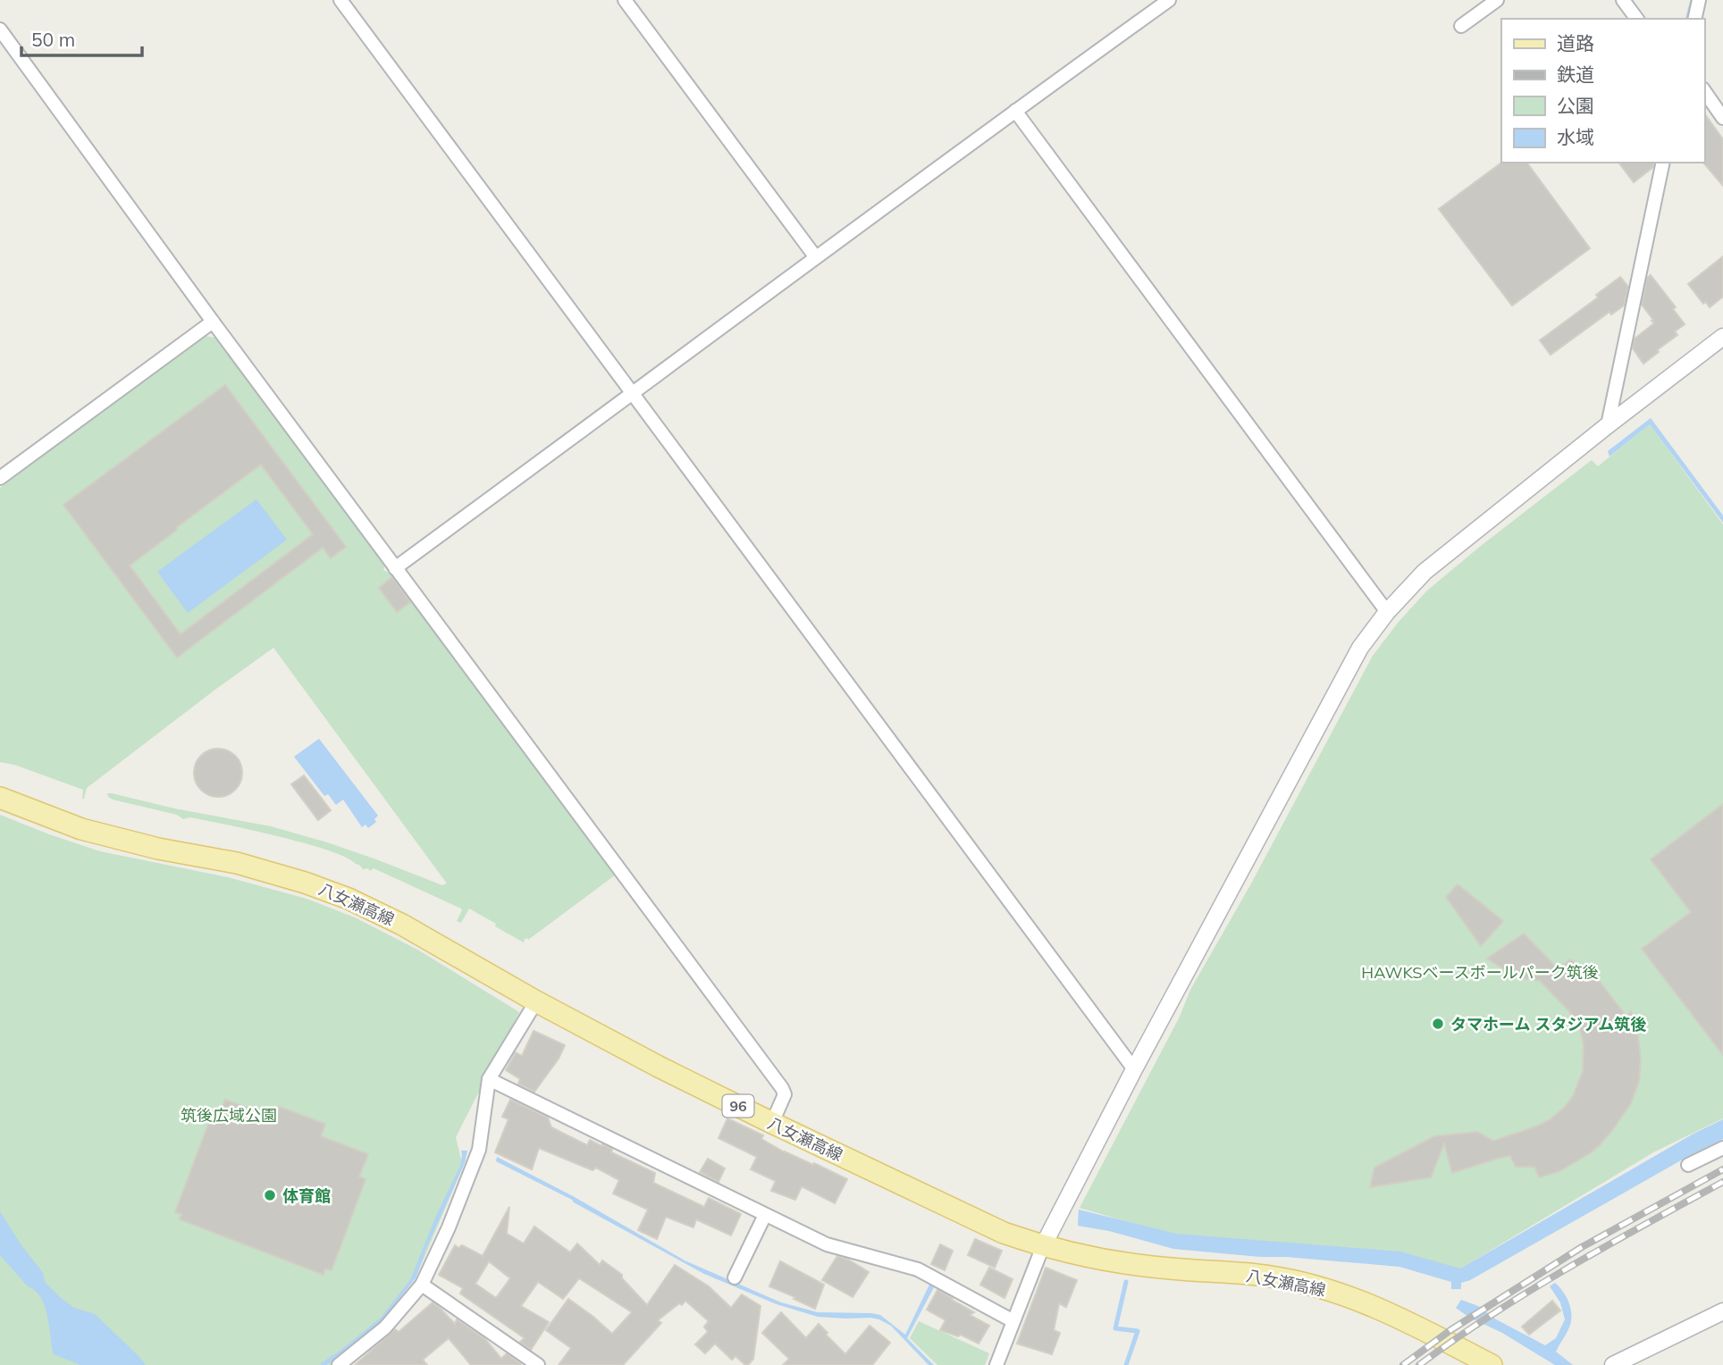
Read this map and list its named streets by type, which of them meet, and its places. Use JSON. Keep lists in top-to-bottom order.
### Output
{
  "streets": {
    "main road": ["八女瀬高線", "96"]
  },
  "parks": ["HAWKSベースボールパーク筑後", "筑後広域公園"],
  "places": ["タマホーム スタジアム筑後", "体育館"],
  "legend": [
    "道路",
    "鉄道",
    "公園",
    "水域"
  ],
  "scale_bar": "50 m"
}
